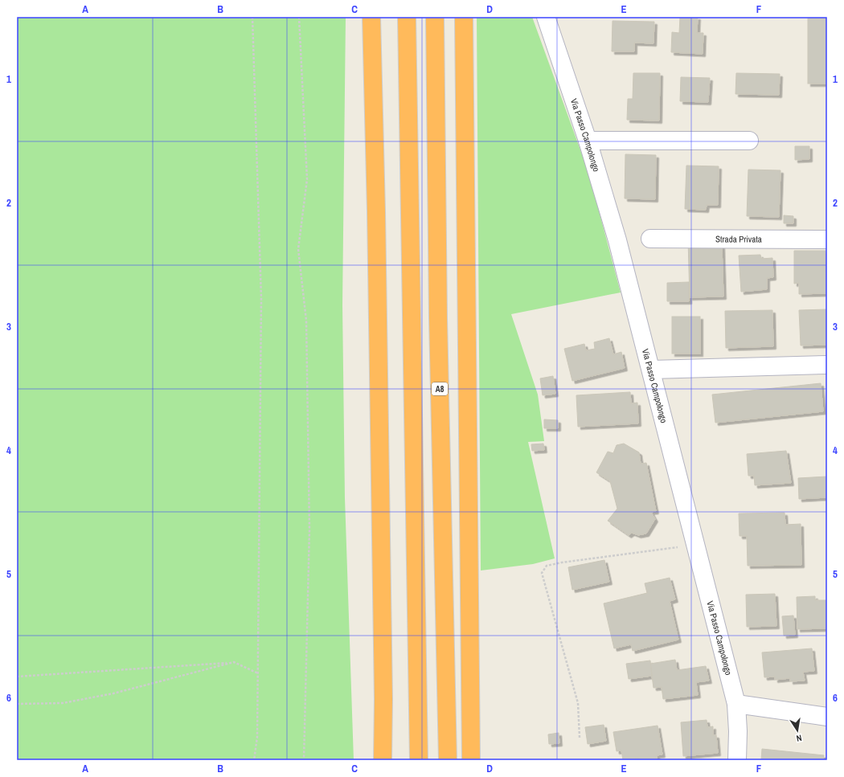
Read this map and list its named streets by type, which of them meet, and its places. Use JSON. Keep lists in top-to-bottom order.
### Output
{
  "streets": {
    "highway": ["A8"],
    "street": ["Via Passo Campolongo", "Strada Privata"]
  },
  "north": "bottom",
  "grid": {
    "columns": [
      "A",
      "B",
      "C",
      "D",
      "E",
      "F"
    ],
    "rows": [
      "1",
      "2",
      "3",
      "4",
      "5",
      "6"
    ]
  }
}
